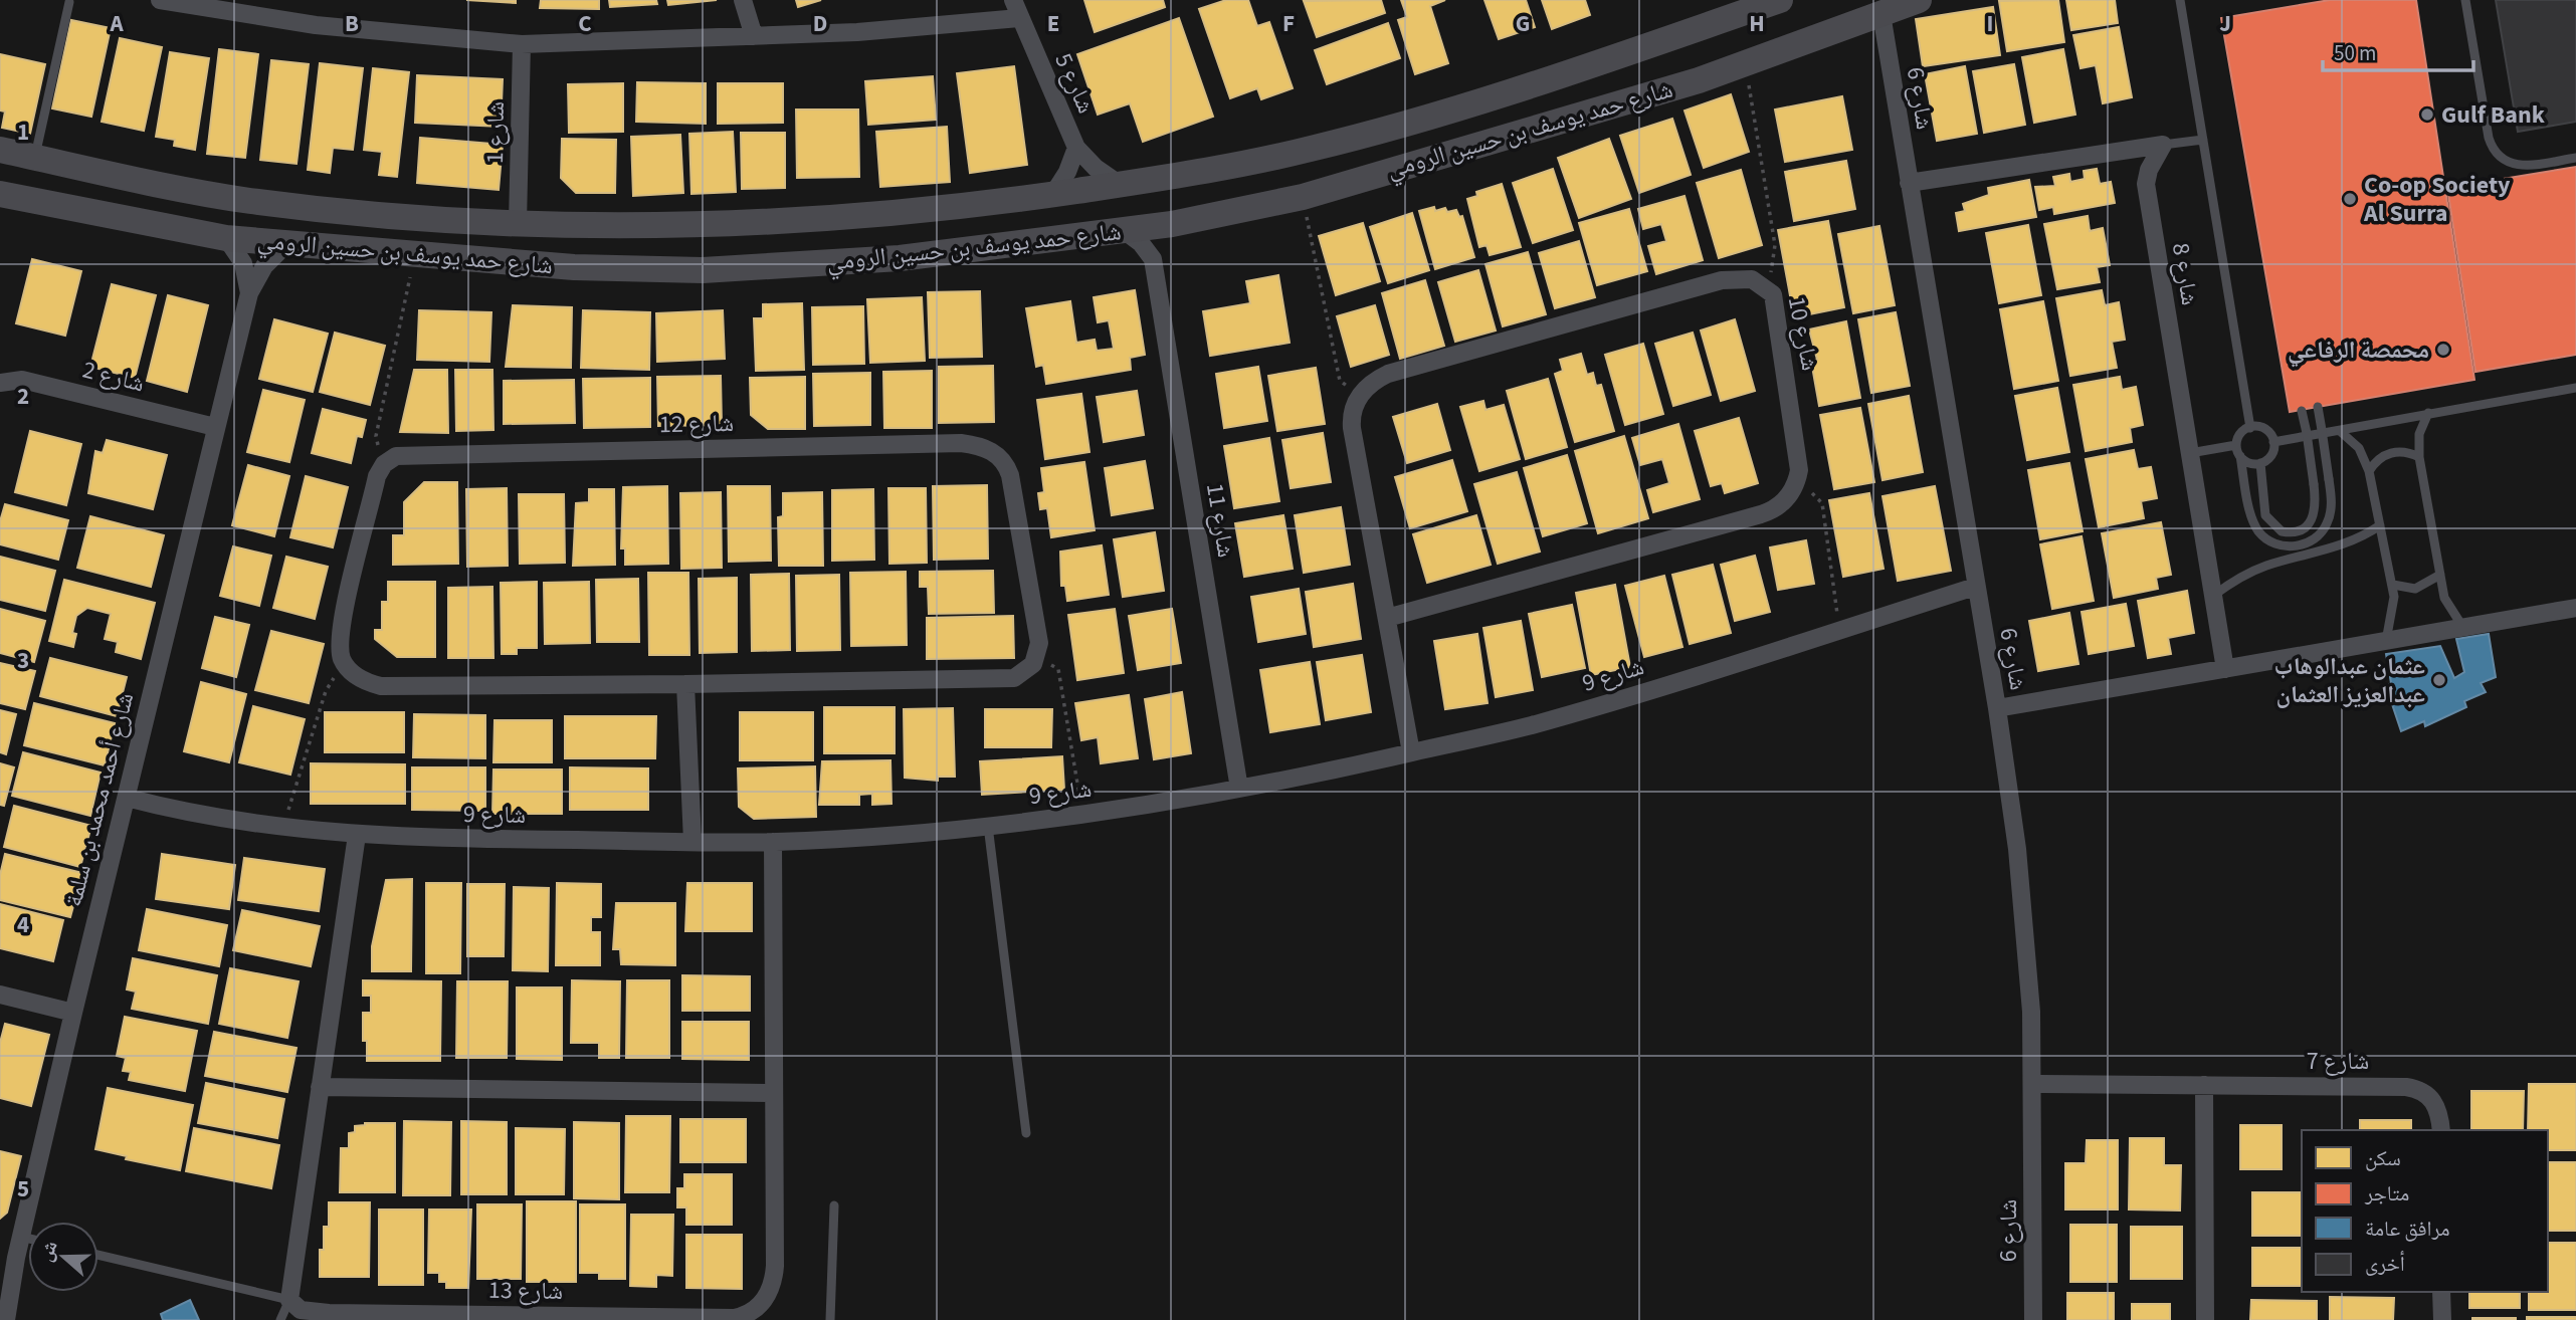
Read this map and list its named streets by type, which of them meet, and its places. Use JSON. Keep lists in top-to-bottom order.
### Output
{
  "streets": {
    "street": [
      "شارع 5",
      "شارع 6",
      "شارع حمد يوسف بن حسين الرومي",
      "شارع 1",
      "شارع 8",
      "شارع 10",
      "شارع 2",
      "شارع 12",
      "شارع 11",
      "شارع 9",
      "شارع أحمد محمد بن سلمة",
      "شارع 7",
      "شارع 13"
    ]
  },
  "crossings": [
    ["شارع 5", "شارع حمد يوسف بن حسين الرومي"],
    ["شارع 6", "شارع حمد يوسف بن حسين الرومي"],
    ["شارع 6", "شارع 9"],
    ["شارع 6", "شارع 7"],
    ["شارع حمد يوسف بن حسين الرومي", "شارع 1"],
    ["شارع حمد يوسف بن حسين الرومي", "شارع أحمد محمد بن سلمة"],
    ["شارع 2", "شارع أحمد محمد بن سلمة"],
    ["شارع 11", "شارع 9"],
    ["شارع 9", "شارع أحمد محمد بن سلمة"],
    ["شارع 9", "شارع 13"]
  ],
  "places": [
    "Gulf Bank",
    "Co-op Society Al Surra",
    "محمصة الرفاعي",
    "عثمان عبدالوهاب عبدالعزيز العثمان"
  ],
  "legend": [
    "سكن",
    "متاجر",
    "مرافق عامة",
    "أخرى"
  ],
  "scale_bar": "50 m",
  "north": "left",
  "grid": {
    "columns": [
      "A",
      "B",
      "C",
      "D",
      "E",
      "F",
      "G",
      "H",
      "I",
      "J"
    ],
    "rows": [
      "1",
      "2",
      "3",
      "4",
      "5"
    ]
  }
}
